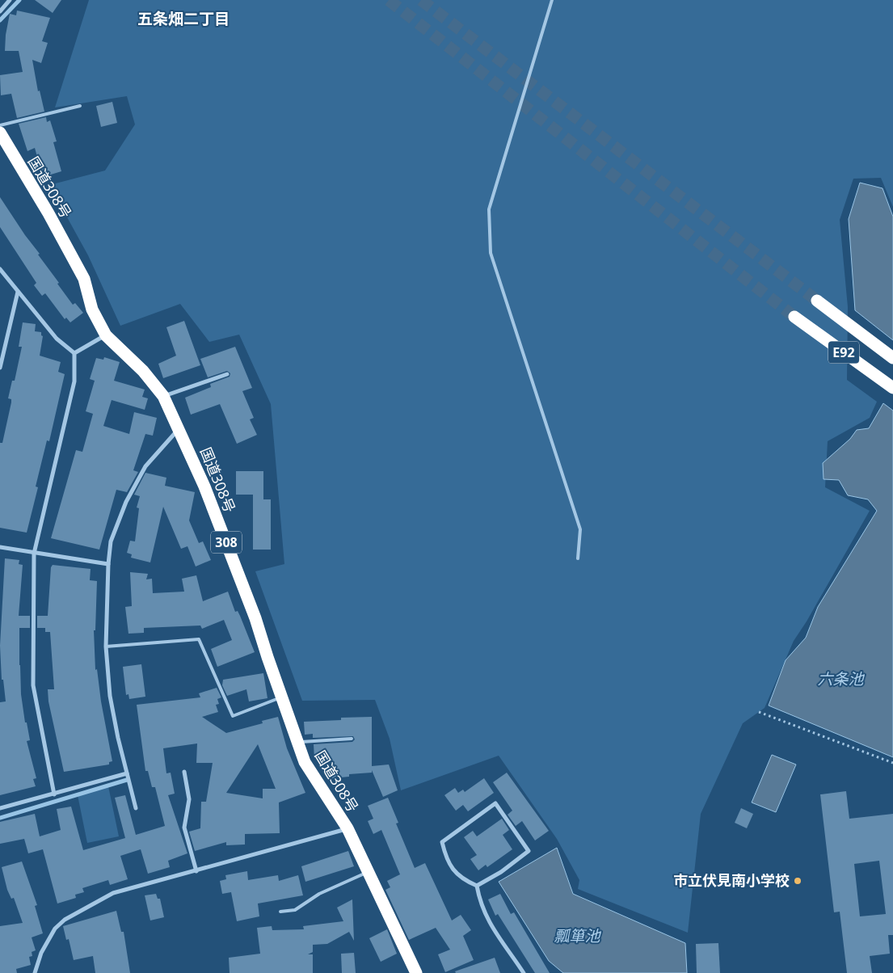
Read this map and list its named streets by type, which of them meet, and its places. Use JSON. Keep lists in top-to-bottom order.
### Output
{
  "streets": {
    "highway": ["国道308号", "E92", "308"]
  },
  "districts": ["五条畑二丁目"],
  "water": ["六条池", "瓢箪池"],
  "places": ["市立伏見南小学校"]
}
